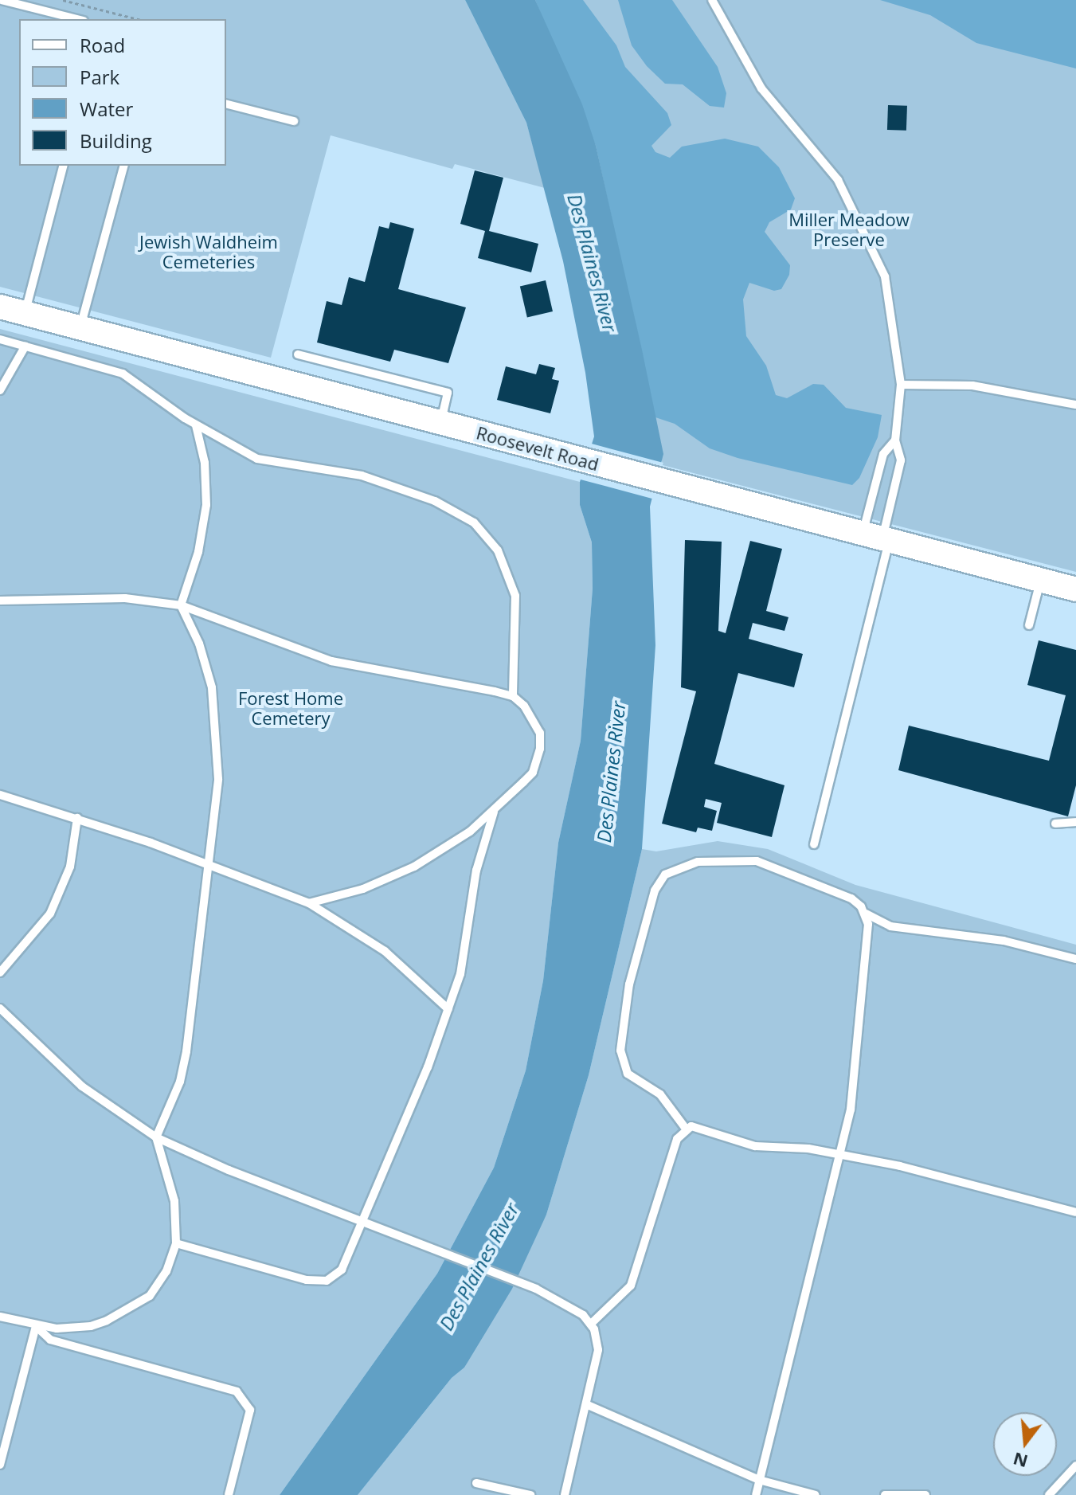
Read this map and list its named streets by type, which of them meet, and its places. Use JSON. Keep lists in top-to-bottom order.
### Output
{
  "streets": {
    "main road": ["Roosevelt Road"]
  },
  "water": ["Des Plaines River"],
  "parks": ["Miller Meadow Preserve", "Jewish Waldheim Cemeteries", "Forest Home Cemetery"],
  "legend": [
    "Road",
    "Park",
    "Water",
    "Building"
  ],
  "north": "bottom"
}
